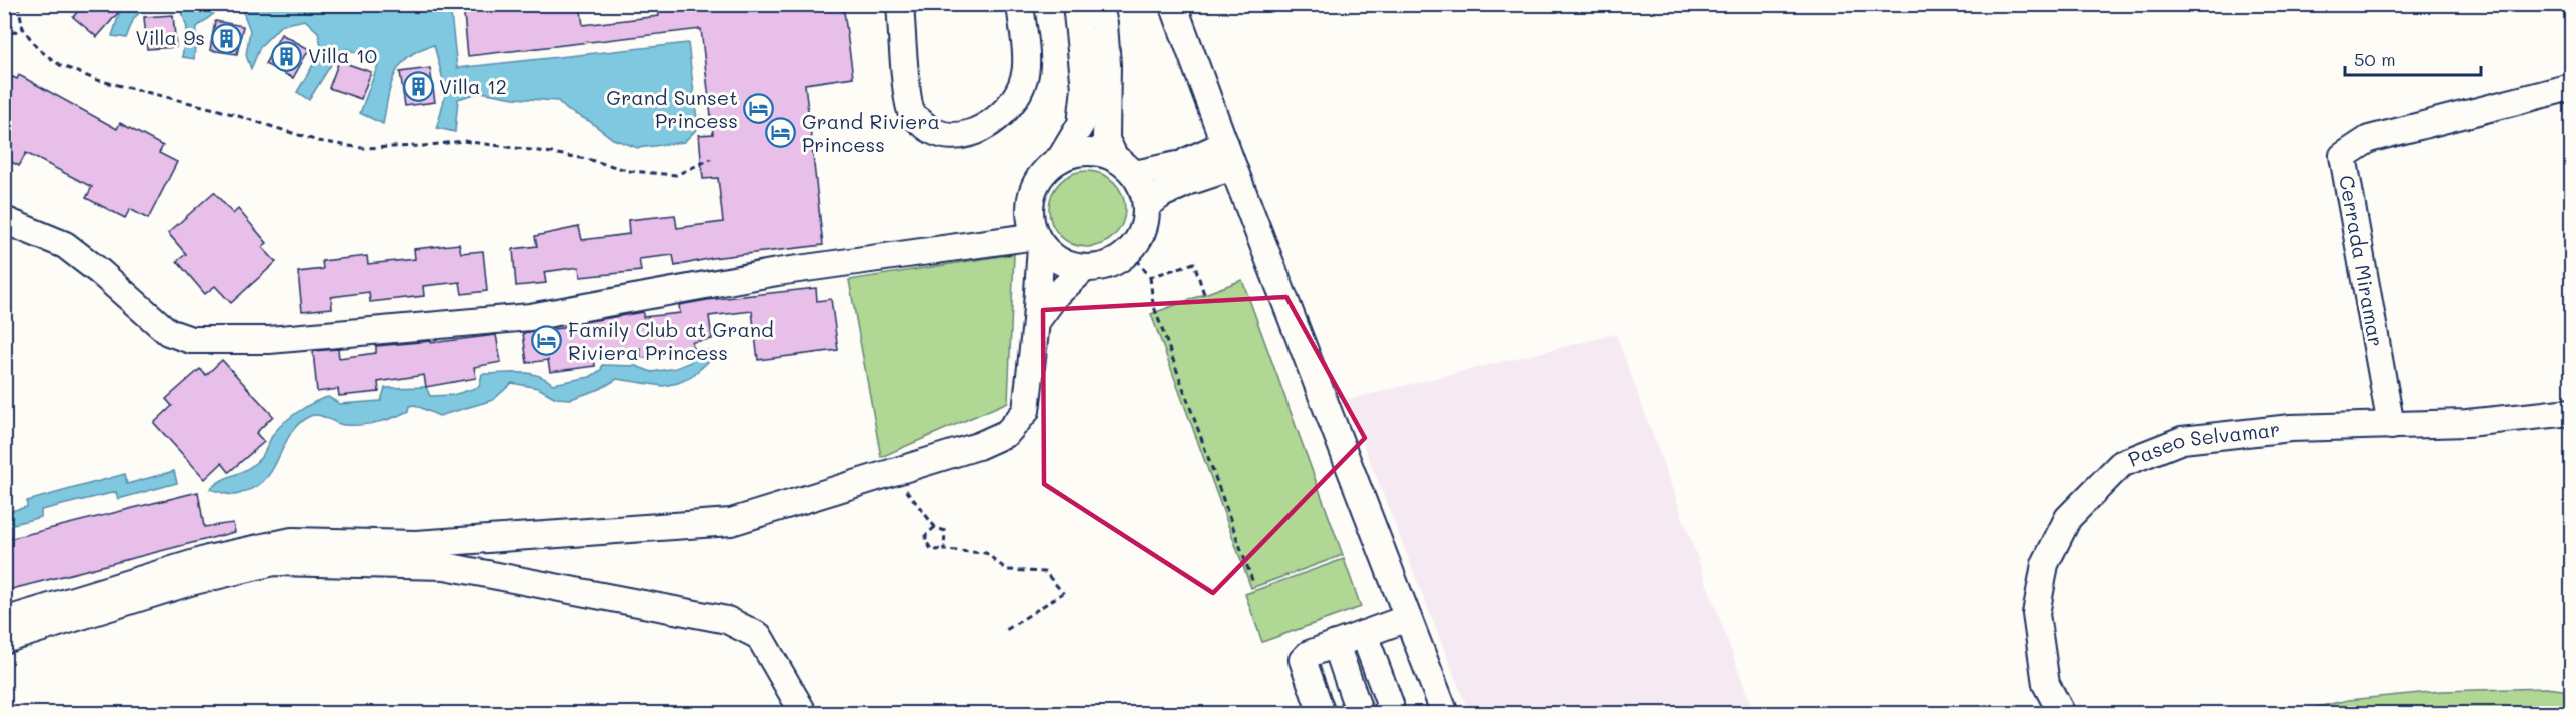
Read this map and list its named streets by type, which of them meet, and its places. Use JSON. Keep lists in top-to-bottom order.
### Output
{
  "streets": {
    "street": ["Cerrada Miramar", "Paseo Selvamar"]
  },
  "crossings": [
    ["Cerrada Miramar", "Paseo Selvamar"]
  ],
  "places": {
    "building": ["Villa 9s", "Villa 10", "Villa 12"],
    "hotel": ["Grand Sunset Princess", "Grand Riviera Princess", "Family Club at Grand Riviera Princess"]
  },
  "scale_bar": "50 m"
}
